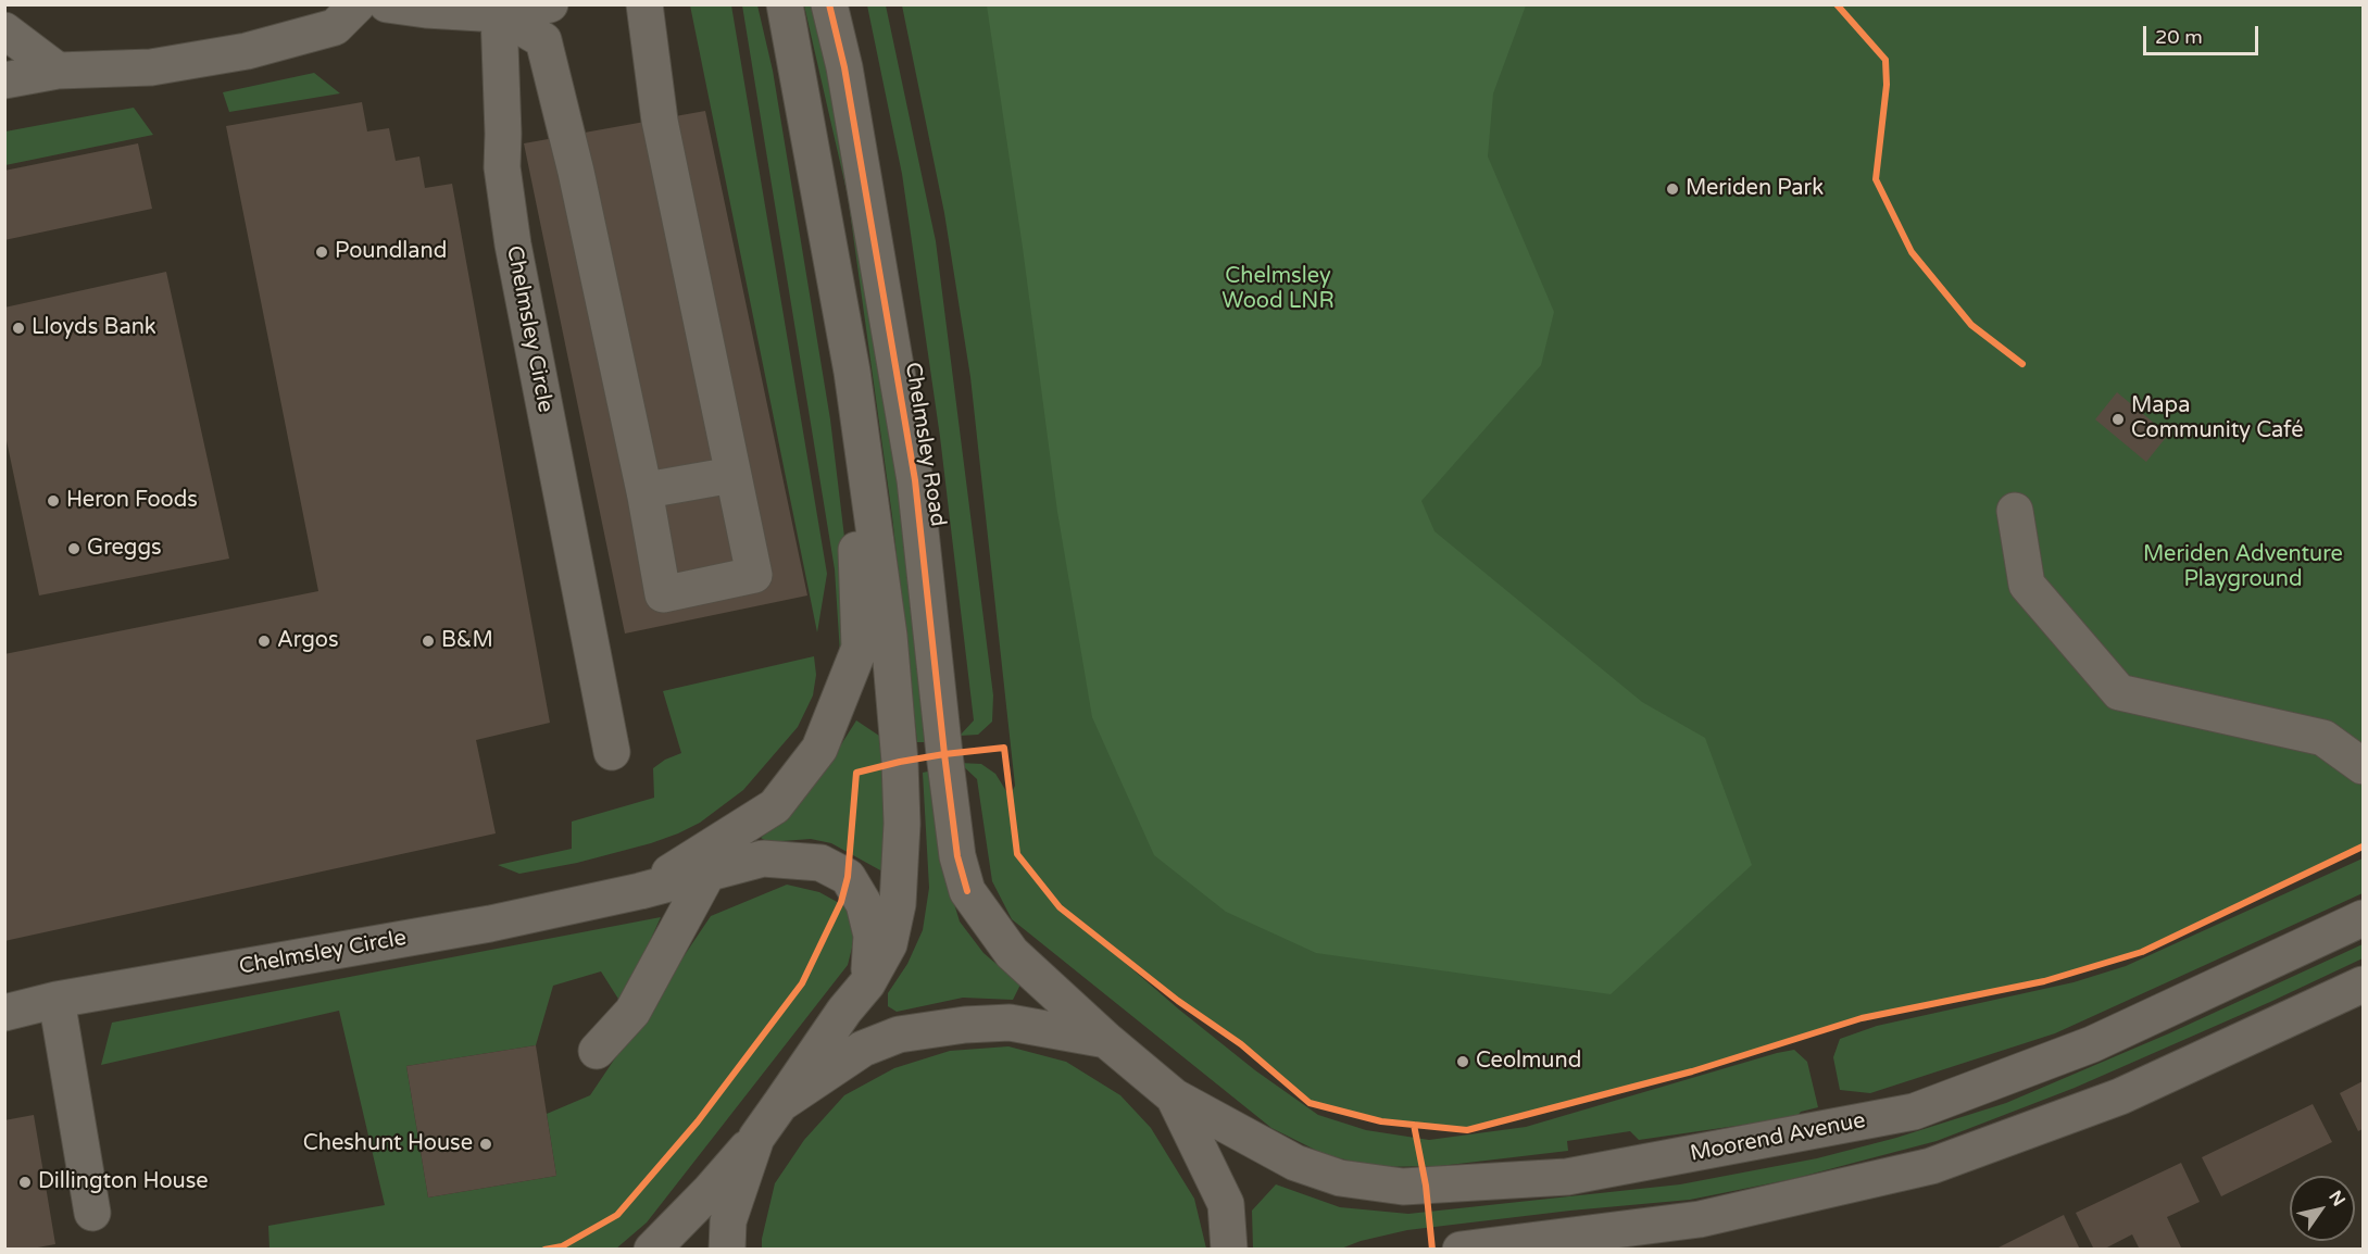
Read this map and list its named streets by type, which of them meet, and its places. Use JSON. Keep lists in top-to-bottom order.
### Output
{
  "streets": {
    "street": ["Chelmsley Circle", "Chelmsley Road", "Moorend Avenue"]
  },
  "crossings": [
    ["Chelmsley Road", "Moorend Avenue"]
  ],
  "parks": ["Chelmsley Wood LNR", "Meriden Adventure Playground"],
  "places": [
    "Meriden Park",
    "Poundland",
    "Lloyds Bank",
    "Mapa Community Café",
    "Heron Foods",
    "Greggs",
    "Argos",
    "B&M",
    "Ceolmund",
    "Cheshunt House",
    "Dillington House"
  ],
  "scale_bar": "20 m",
  "north": "top right"
}
